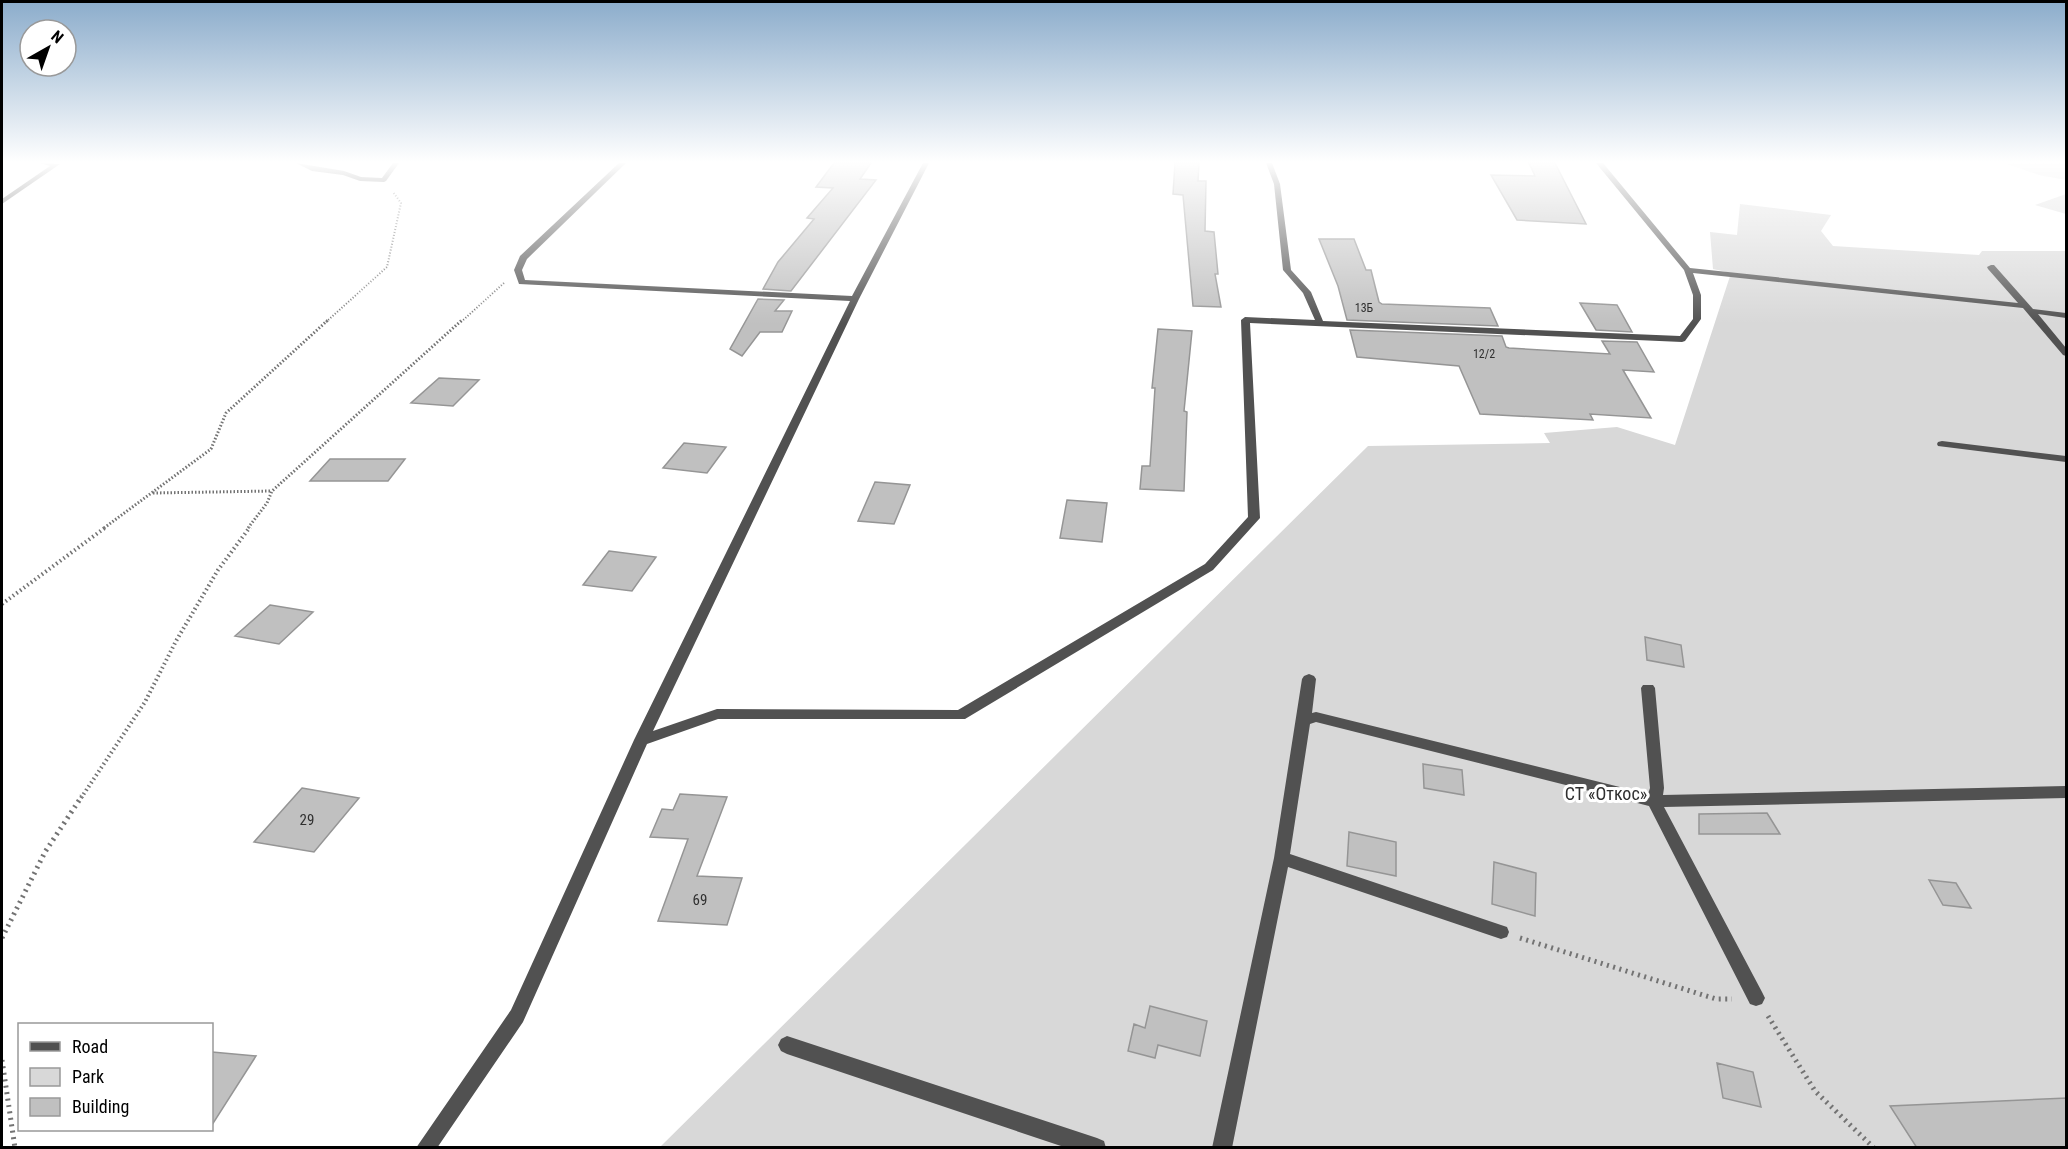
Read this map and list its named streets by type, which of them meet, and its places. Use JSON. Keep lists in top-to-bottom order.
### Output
{
  "parks": ["СТ «Откос»"],
  "house_numbers": [
    "13Б",
    "12/2",
    "29",
    "69"
  ],
  "legend": ["Road", "Park", "Building"],
  "north": "top right"
}
